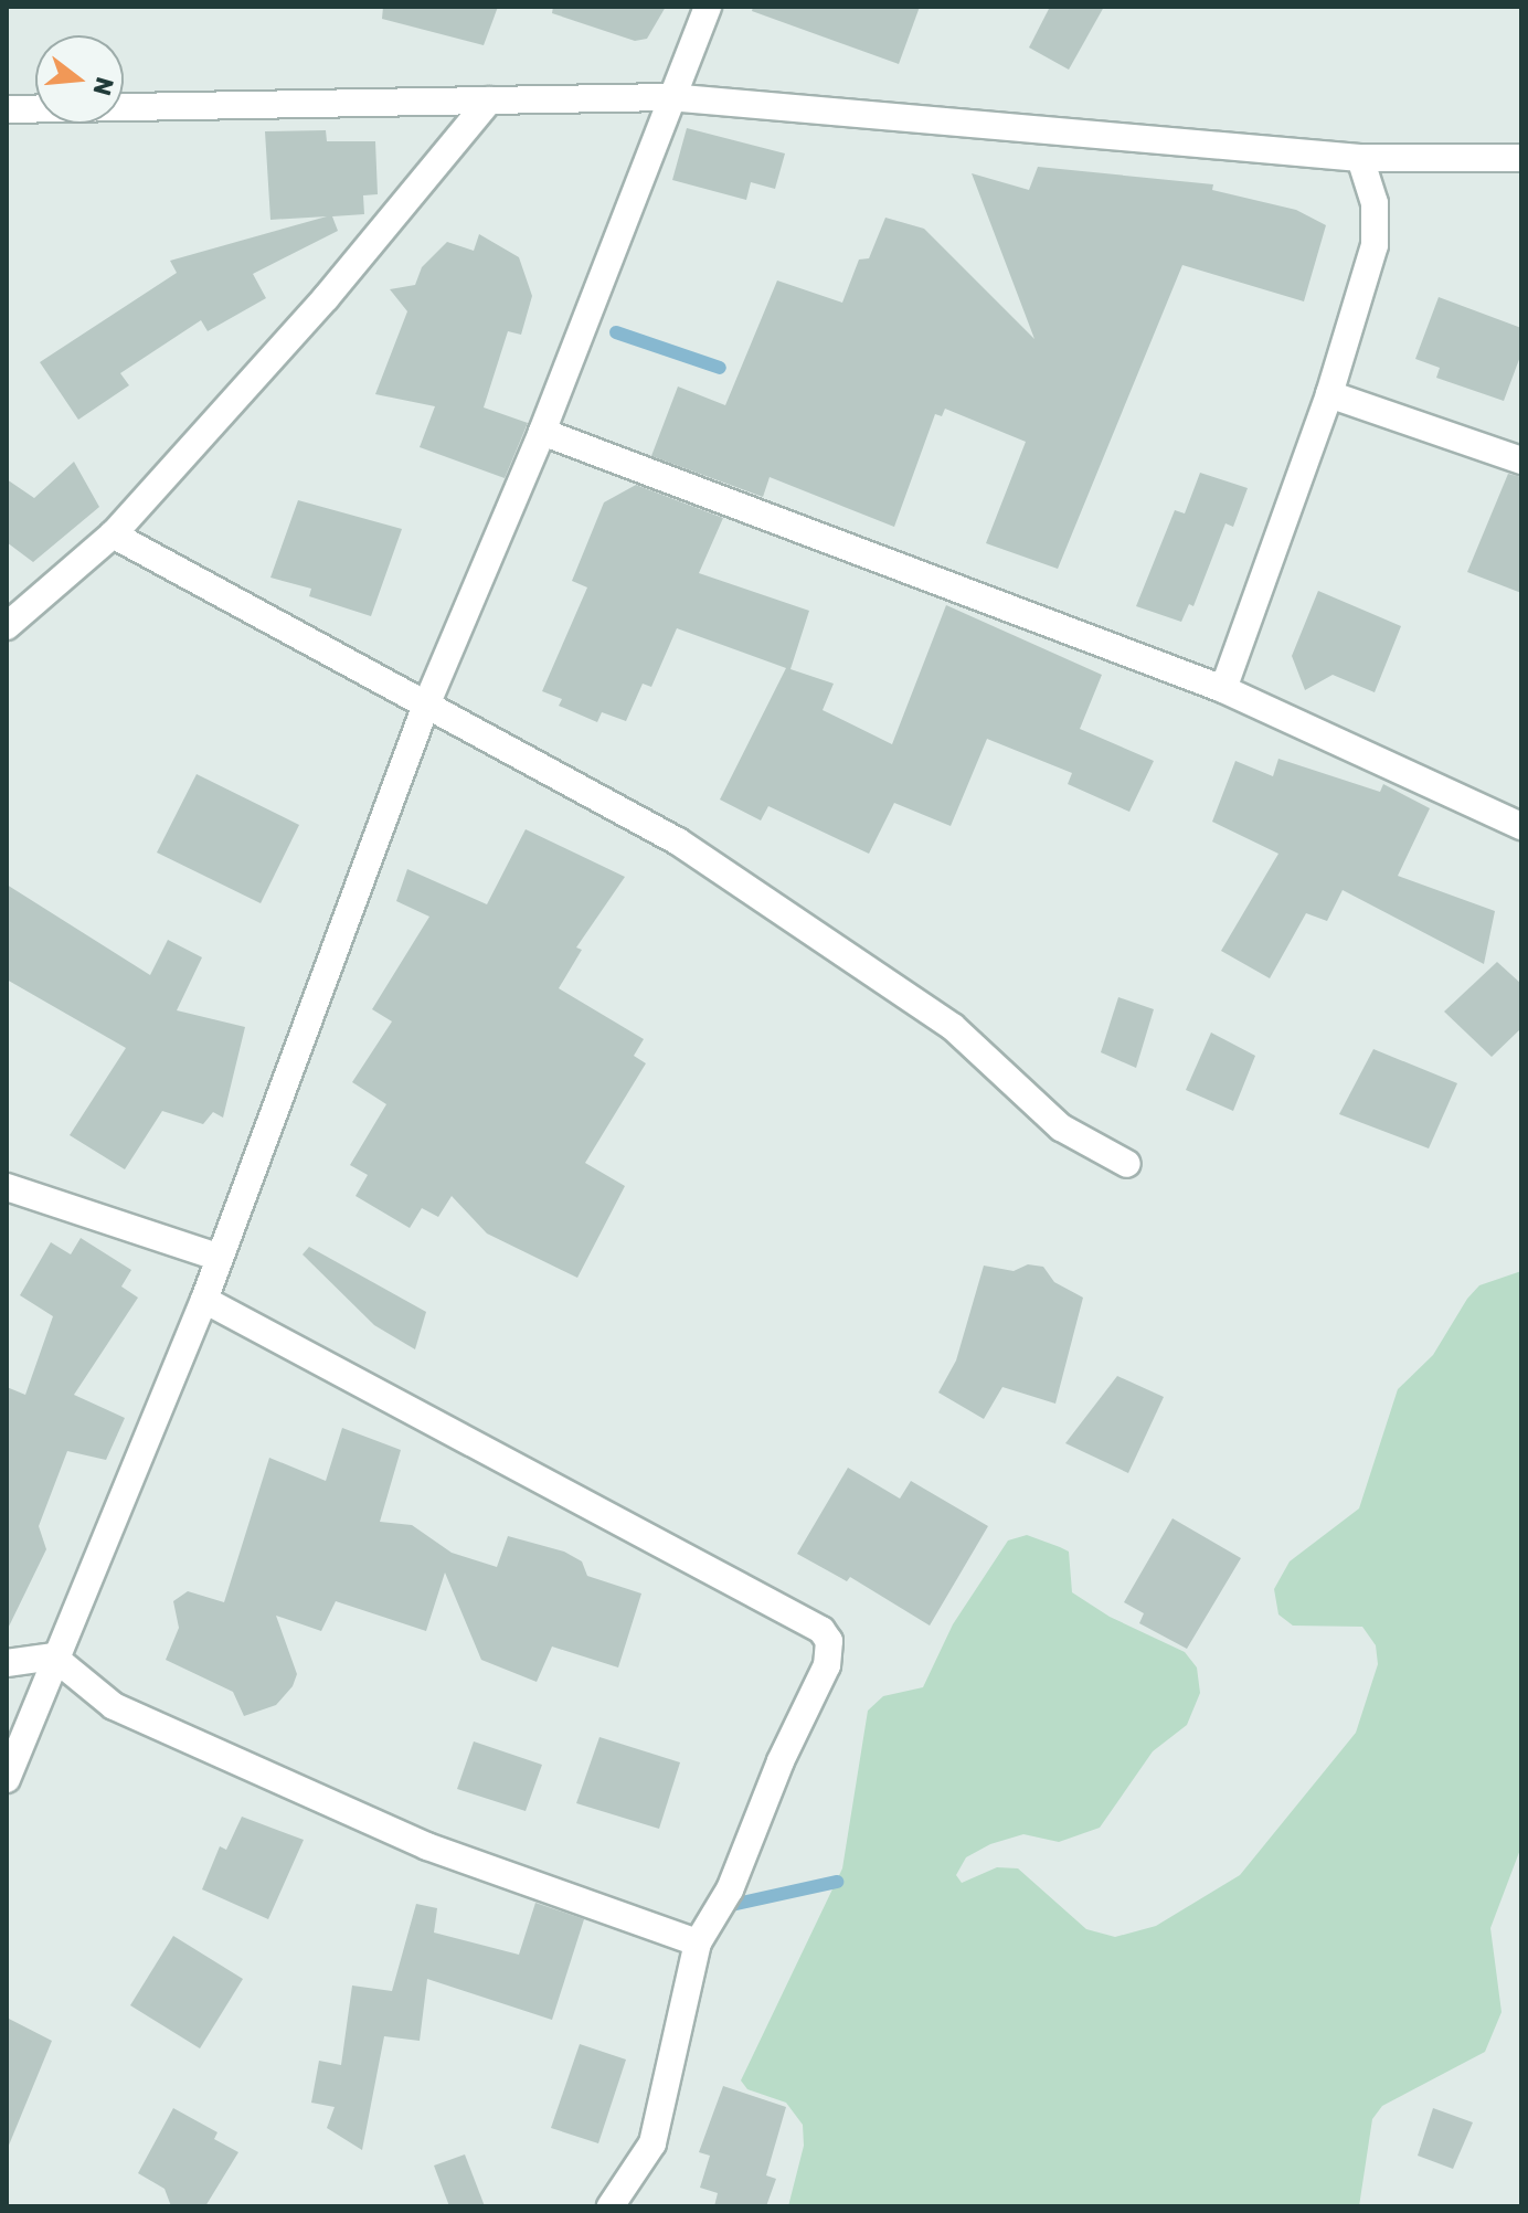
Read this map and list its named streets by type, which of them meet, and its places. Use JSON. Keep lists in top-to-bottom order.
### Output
{
  "north": "right"
}
